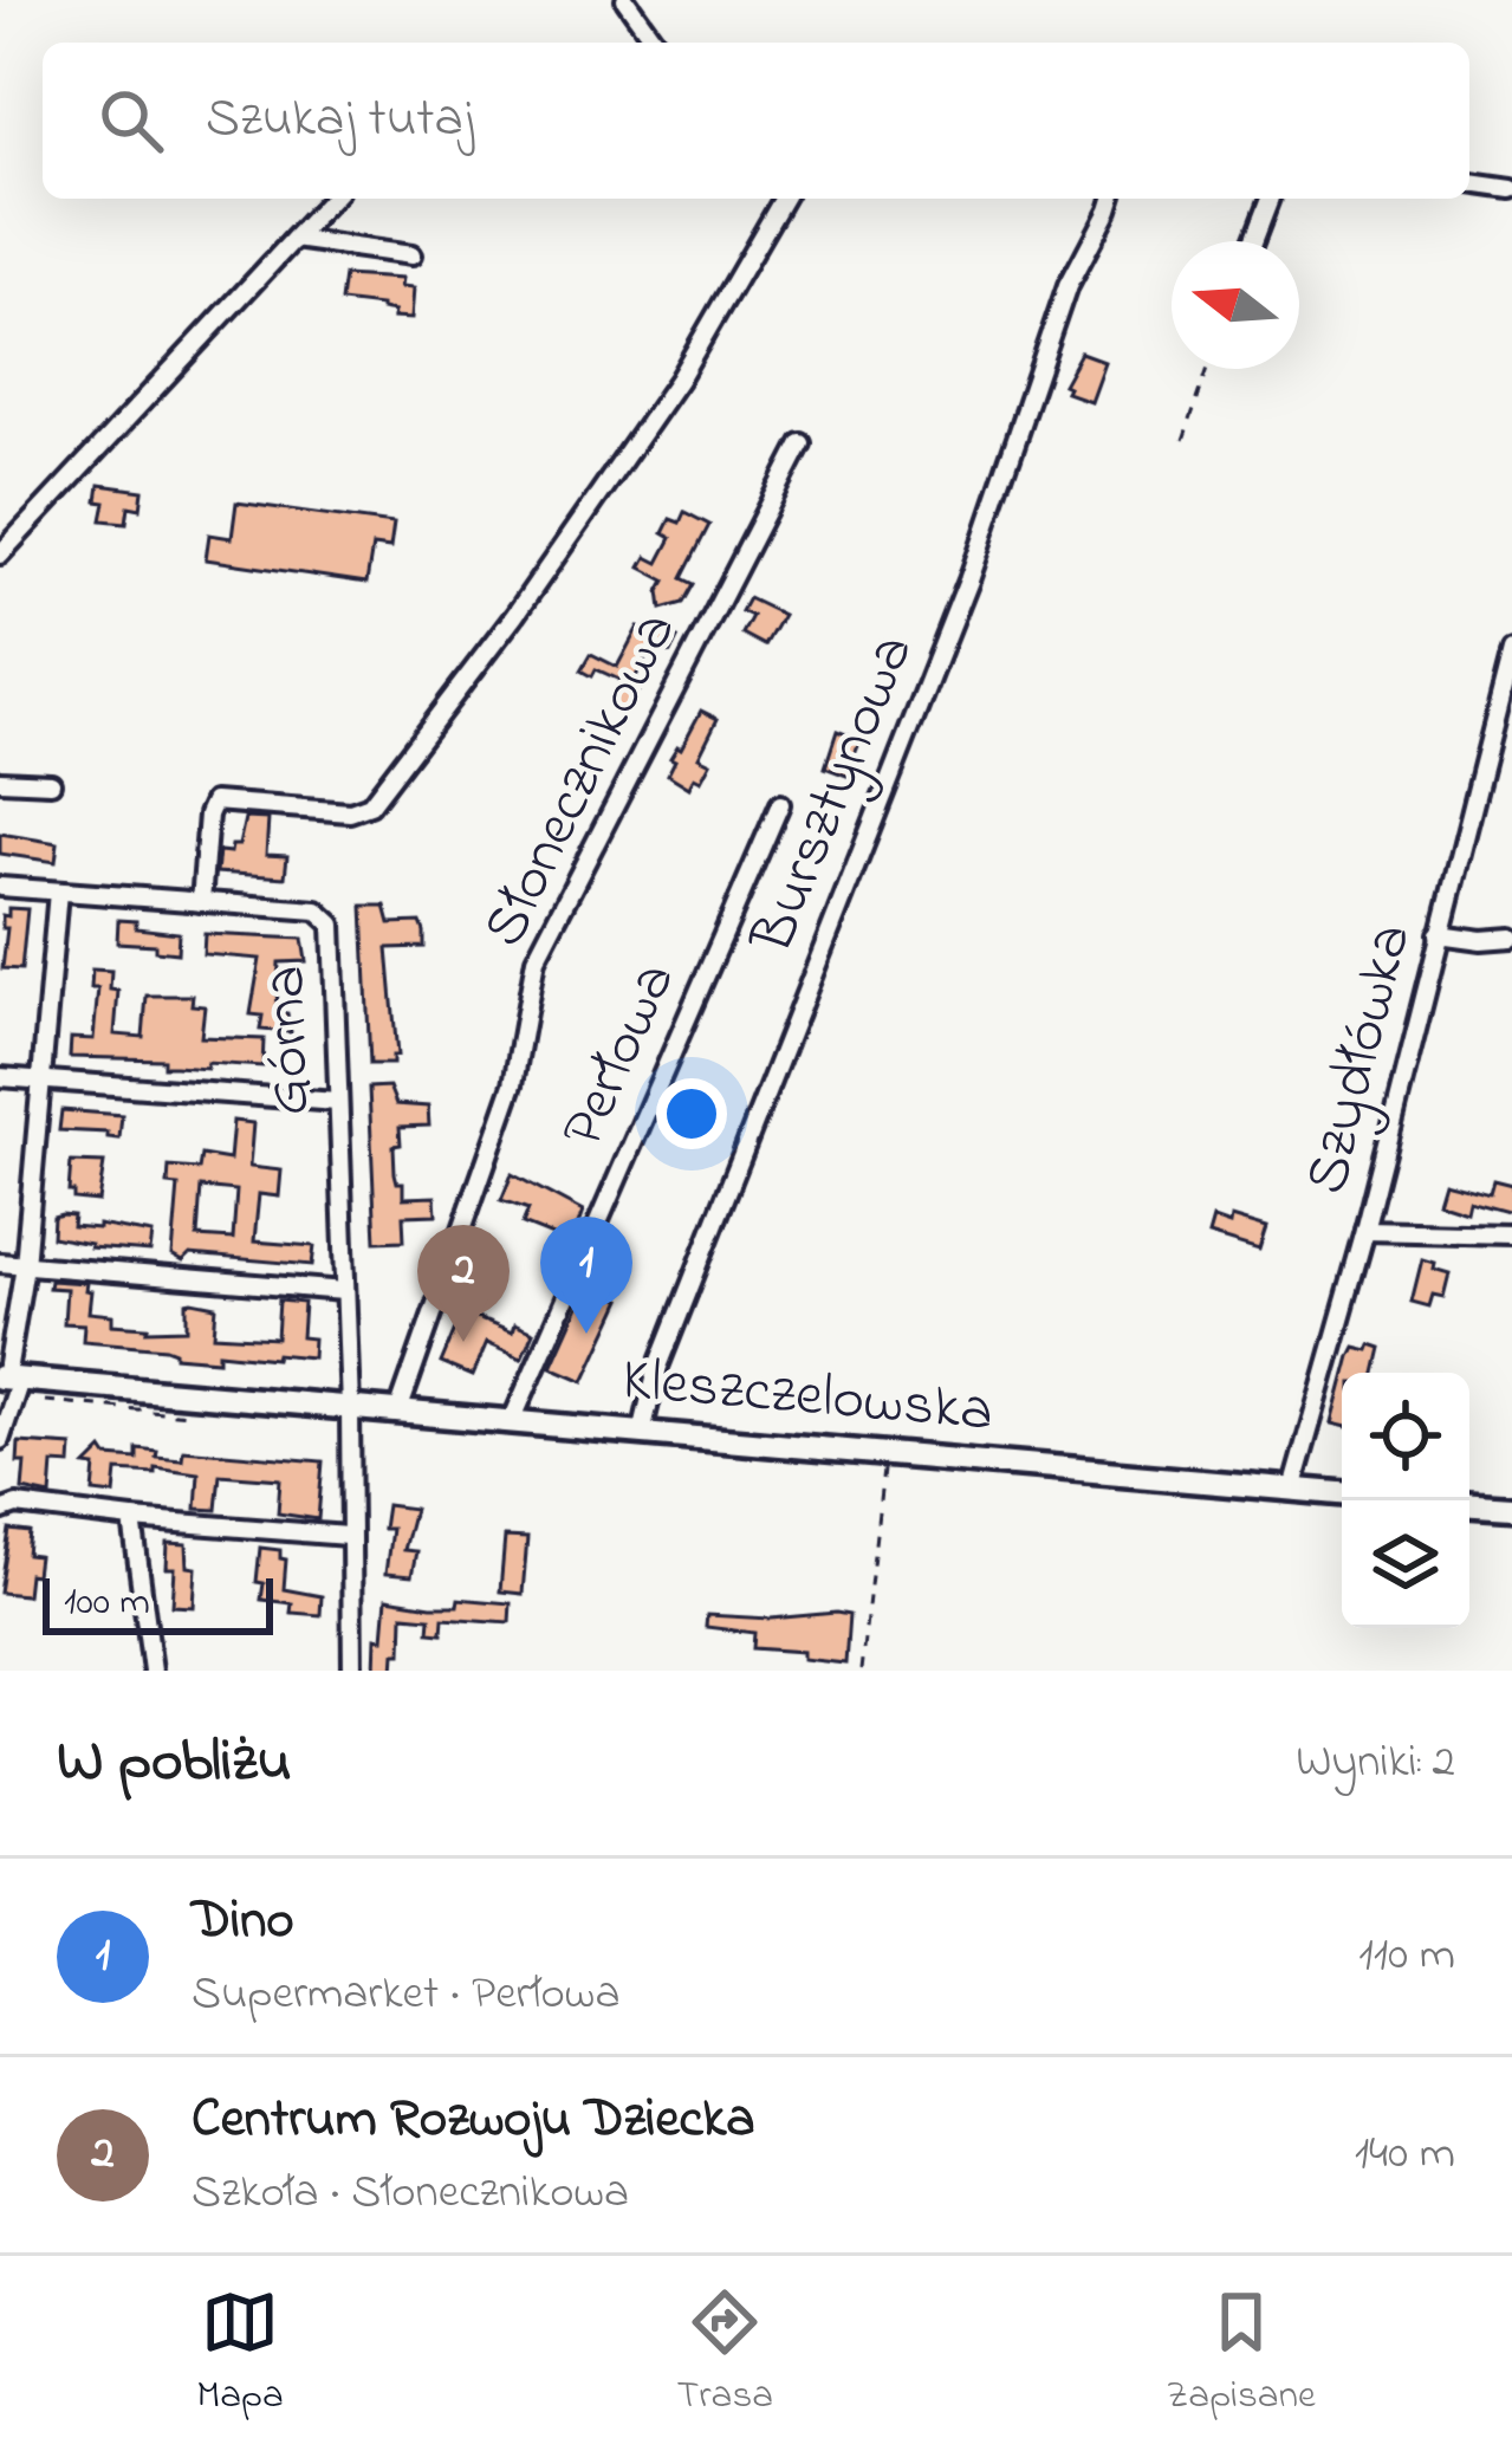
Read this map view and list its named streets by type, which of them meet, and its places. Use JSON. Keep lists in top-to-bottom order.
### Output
{
  "streets": {
    "main road": ["Kleszczelowska"],
    "street": [
      "Słonecznikowa",
      "Bursztynowa",
      "Górna",
      "Perłowa",
      "Szydłówka"
    ]
  },
  "crossings": [
    ["Słonecznikowa", "Kleszczelowska"],
    ["Bursztynowa", "Kleszczelowska"],
    ["Górna", "Kleszczelowska"],
    ["Perłowa", "Kleszczelowska"],
    ["Szydłówka", "Kleszczelowska"]
  ],
  "scale_bar": "100 m",
  "north": "left",
  "page": {
    "search": "Szukaj tutaj",
    "pins": ["1", "2"],
    "scale": "100 m",
    "heading": ["W pobliżu", "Wyniki: 2"],
    "list": [
      {
        "mark": "1",
        "name": "Dino",
        "note": "Supermarket · Perłowa",
        "value": "110 m"
      },
      {
        "mark": "2",
        "name": "Centrum Rozwoju Dziecka",
        "note": "Szkoła · Słonecznikowa",
        "value": "140 m"
      }
    ],
    "nav": ["Mapa", "Trasa", "Zapisane"]
  }
}
